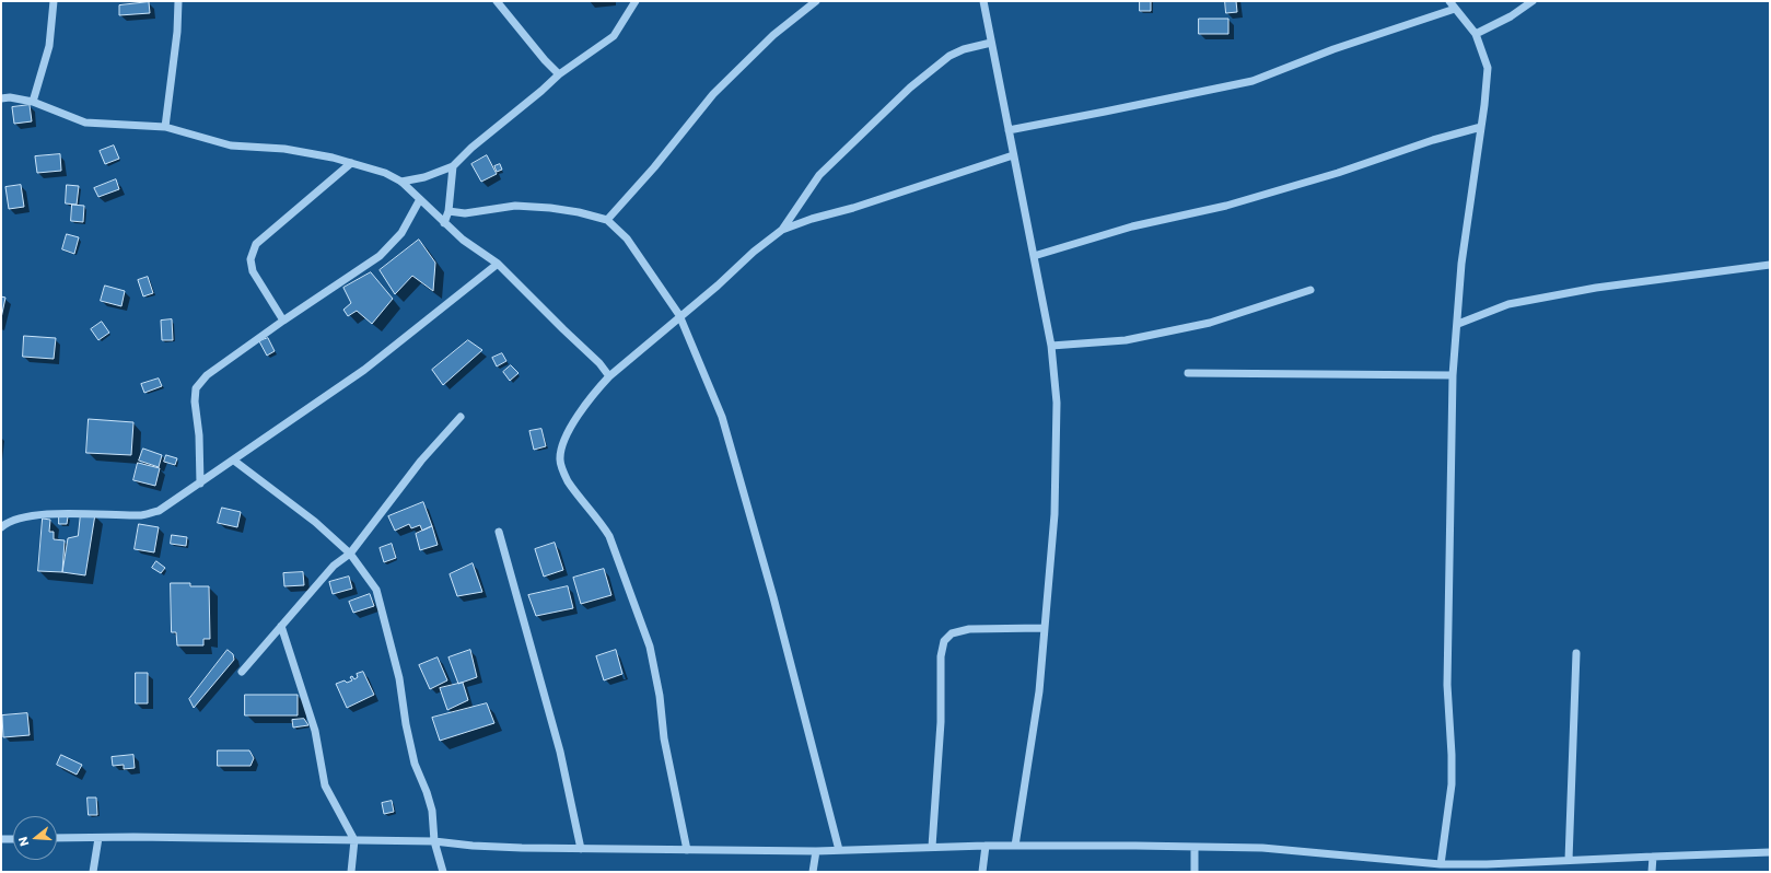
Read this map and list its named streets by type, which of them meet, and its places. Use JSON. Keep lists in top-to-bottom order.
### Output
{
  "north": "left"
}
